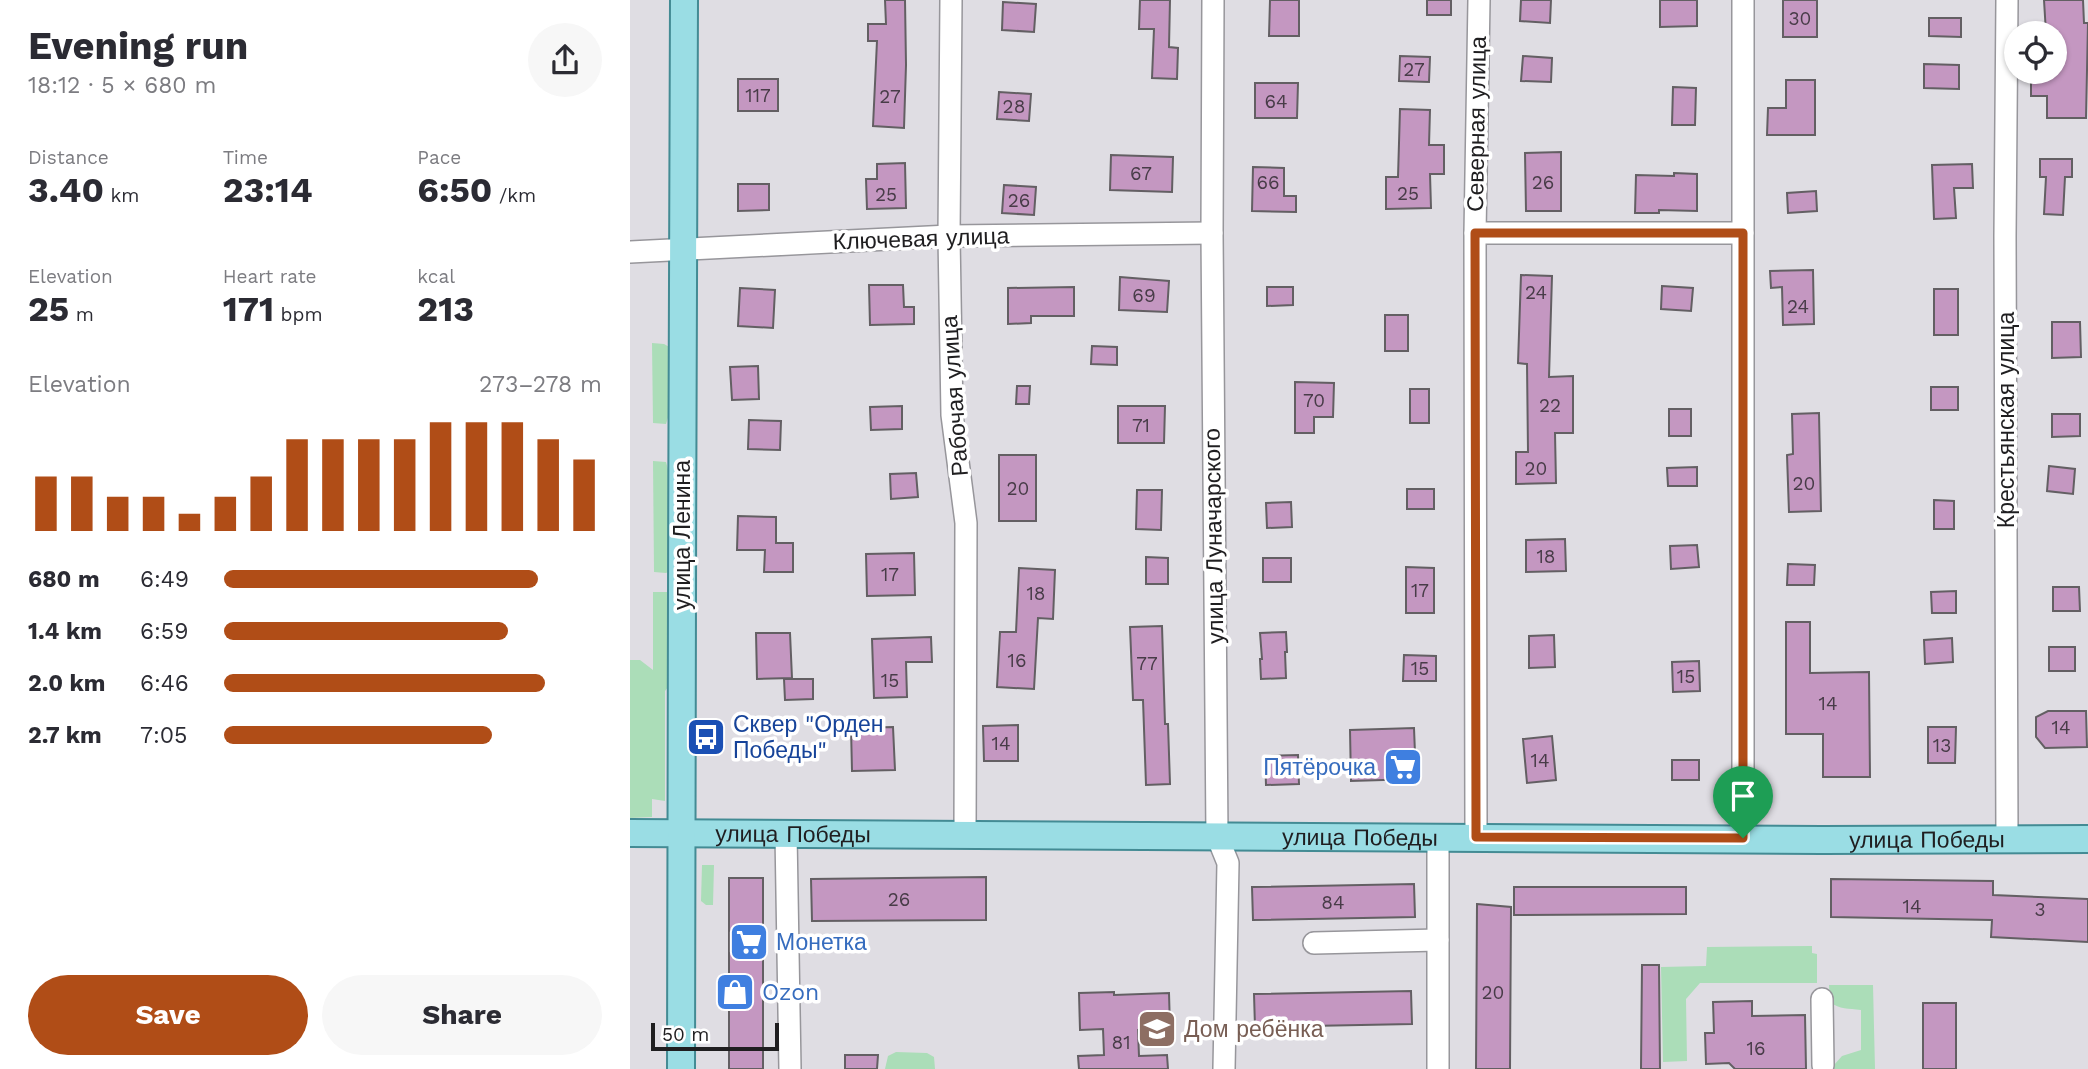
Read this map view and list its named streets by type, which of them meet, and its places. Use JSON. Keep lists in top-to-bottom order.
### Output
{
  "streets": {
    "main road": ["улица Ленина", "улица Победы"],
    "street": [
      "Северная улица",
      "Ключевая улица",
      "Рабочая улица",
      "Крестьянская улица",
      "улица Луначарского"
    ]
  },
  "crossings": [
    ["Северная улица", "улица Победы"],
    ["Ключевая улица", "Рабочая улица"],
    ["Ключевая улица", "улица Ленина"],
    ["Ключевая улица", "улица Луначарского"],
    ["Рабочая улица", "улица Победы"],
    ["Крестьянская улица", "улица Победы"],
    ["улица Ленина", "улица Победы"],
    ["улица Луначарского", "улица Победы"]
  ],
  "places": {
    "bus stop": ["Сквер \"Орден Победы\""],
    "supermarket": ["Пятёрочка", "Монетка"],
    "shop": ["Ozon"],
    "school or university": ["Дом ребёнка"]
  },
  "house_numbers": [
    "30",
    "27",
    "117",
    "27",
    "64",
    "28",
    "67",
    "66",
    "26",
    "25",
    "25",
    "26",
    "24",
    "69",
    "24",
    "70",
    "22",
    "71",
    "20",
    "20",
    "20",
    "18",
    "17",
    "17",
    "18",
    "16",
    "77",
    "15",
    "15",
    "15",
    "14",
    "14",
    "14",
    "13",
    "14",
    "26",
    "84",
    "14",
    "3",
    "20",
    "81",
    "16"
  ],
  "scale_bar": "50 m",
  "page": {
    "heading": ["Evening run", "18:12 · 5 × 680 m"],
    "stats": [
      ["Distance", "3.40 km"],
      ["Time", "23:14"],
      ["Pace", "6:50 /km"],
      ["Elevation", "25 m"],
      ["Heart rate", "171 bpm"],
      ["kcal", "213"]
    ],
    "chart": ["Elevation", "273–278 m"],
    "list": [
      {
        "name": "680 m",
        "note": "6:49"
      },
      {
        "name": "1.4 km",
        "note": "6:59"
      },
      {
        "name": "2.0 km",
        "note": "6:46"
      },
      {
        "name": "2.7 km",
        "note": "7:05"
      }
    ],
    "buttons": ["Save", "Share"],
    "scale": "50 m"
  }
}
